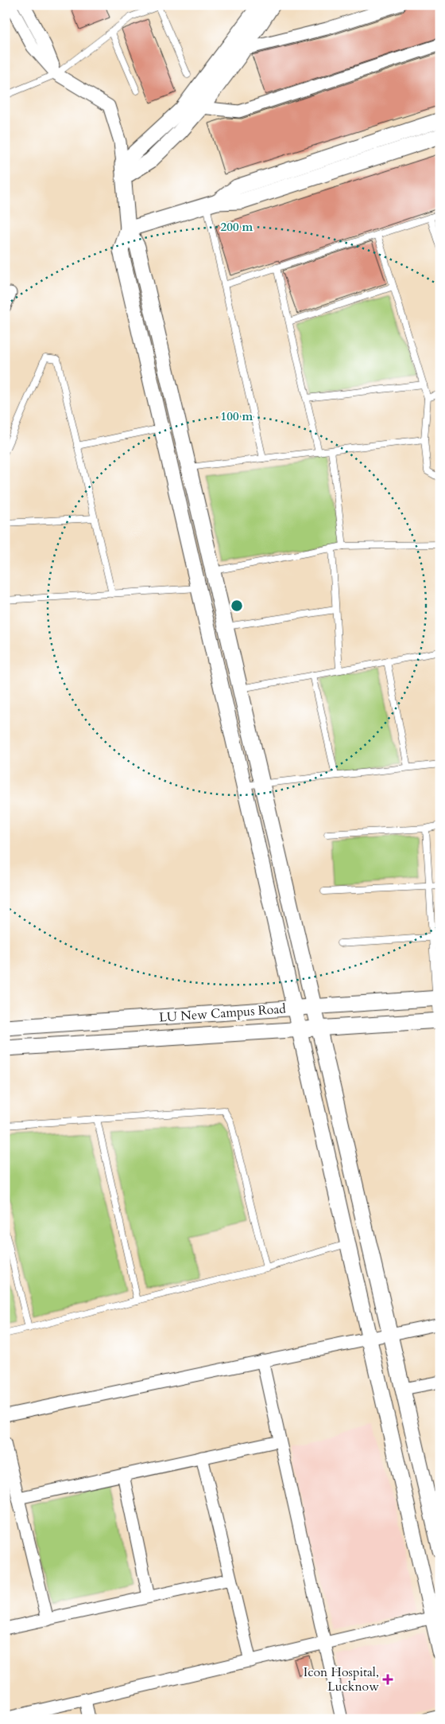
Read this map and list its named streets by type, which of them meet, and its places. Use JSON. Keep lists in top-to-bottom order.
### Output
{
  "streets": {
    "street": ["LU New Campus Road"]
  },
  "places": {
    "health": ["Icon Hospital, Lucknow"]
  },
  "rings": ["200 m", "100 m"]
}
